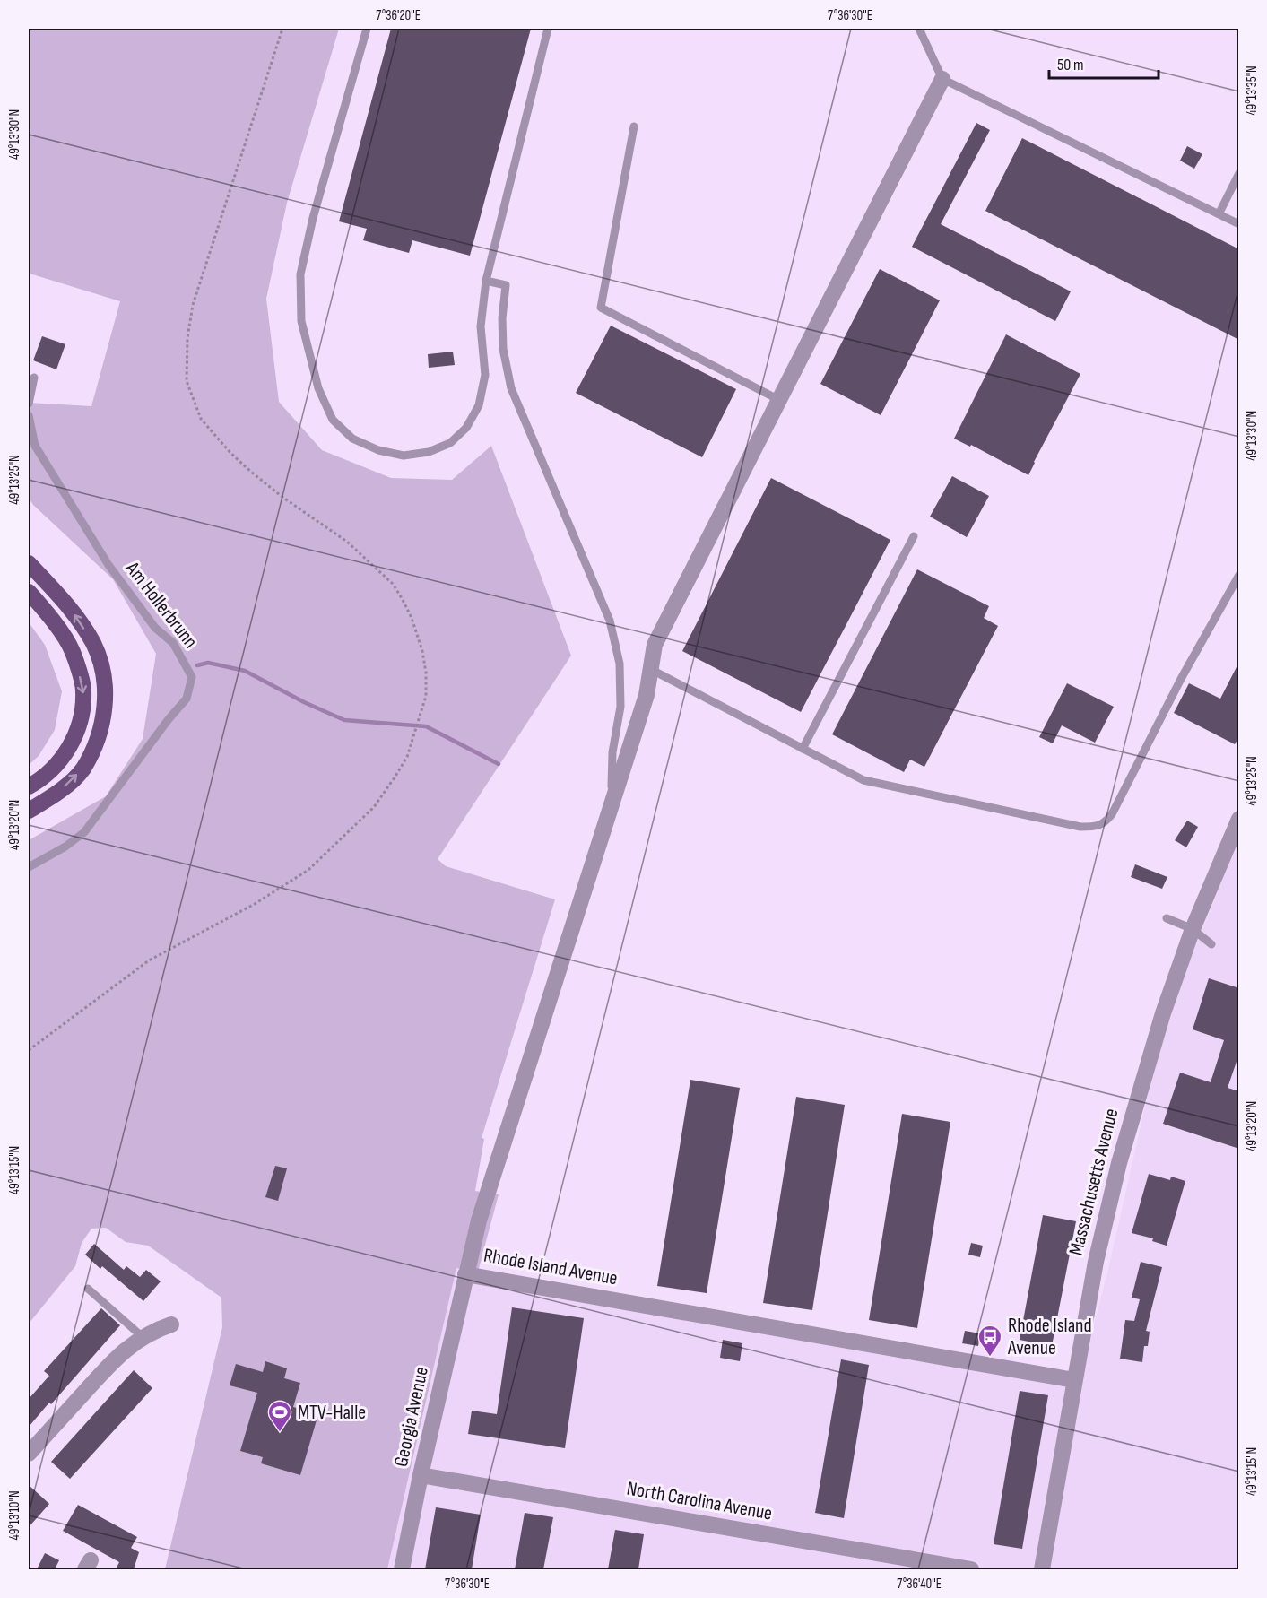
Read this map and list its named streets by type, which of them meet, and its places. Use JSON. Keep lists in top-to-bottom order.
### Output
{
  "streets": {
    "street": [
      "Massachusetts Avenue",
      "Rhode Island Avenue",
      "Georgia Avenue",
      "North Carolina Avenue"
    ],
    "lane": ["Am Hollerbrunn"]
  },
  "crossings": [
    ["Massachusetts Avenue", "Rhode Island Avenue"],
    ["Rhode Island Avenue", "Georgia Avenue"],
    ["Georgia Avenue", "North Carolina Avenue"]
  ],
  "places": {
    "bus stop": ["Rhode Island Avenue"],
    "sports": ["MTV-Halle"]
  },
  "scale_bar": "50 m",
  "coordinates": [
    "7°36'20\"E",
    "7°36'30\"E",
    "49°13'35\"N",
    "49°13'30\"N",
    "49°13'25\"N",
    "49°13'20\"N",
    "49°13'15\"N",
    "49°13'10\"N",
    "7°36'40\"E"
  ]
}
